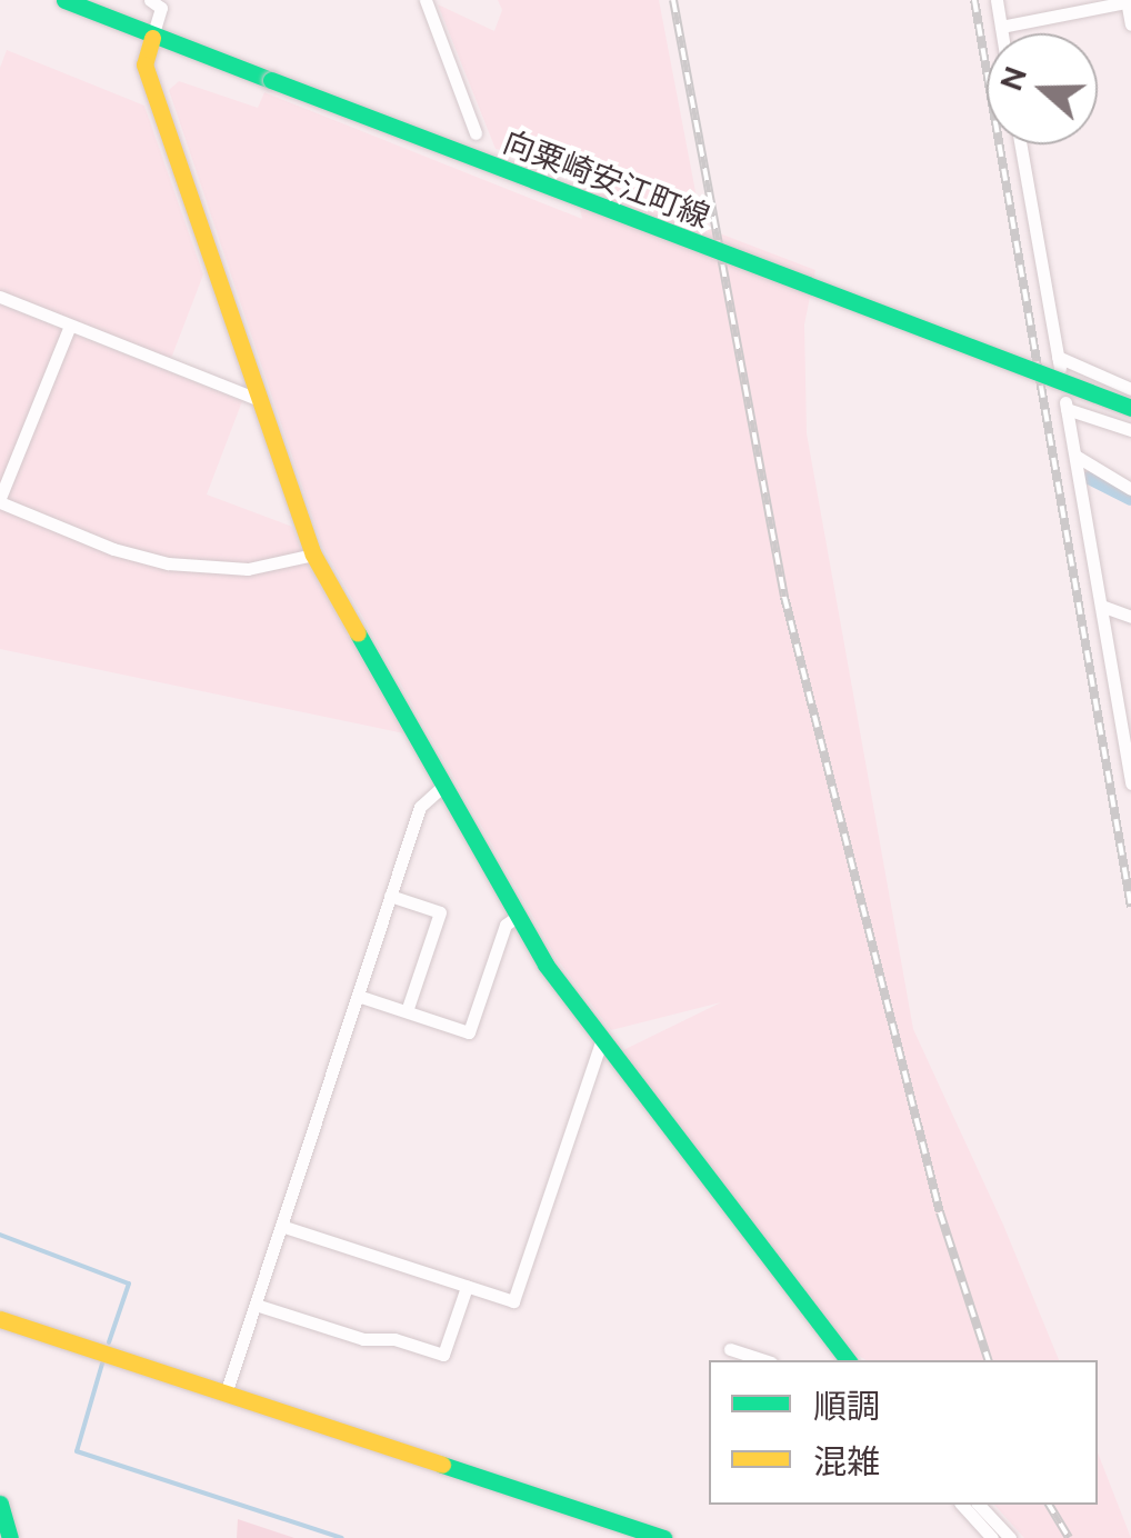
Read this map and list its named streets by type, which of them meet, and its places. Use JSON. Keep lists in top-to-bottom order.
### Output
{
  "streets": {
    "street": ["向粟崎安江町線"]
  },
  "legend": ["順調", "混雑"],
  "north": "left"
}
